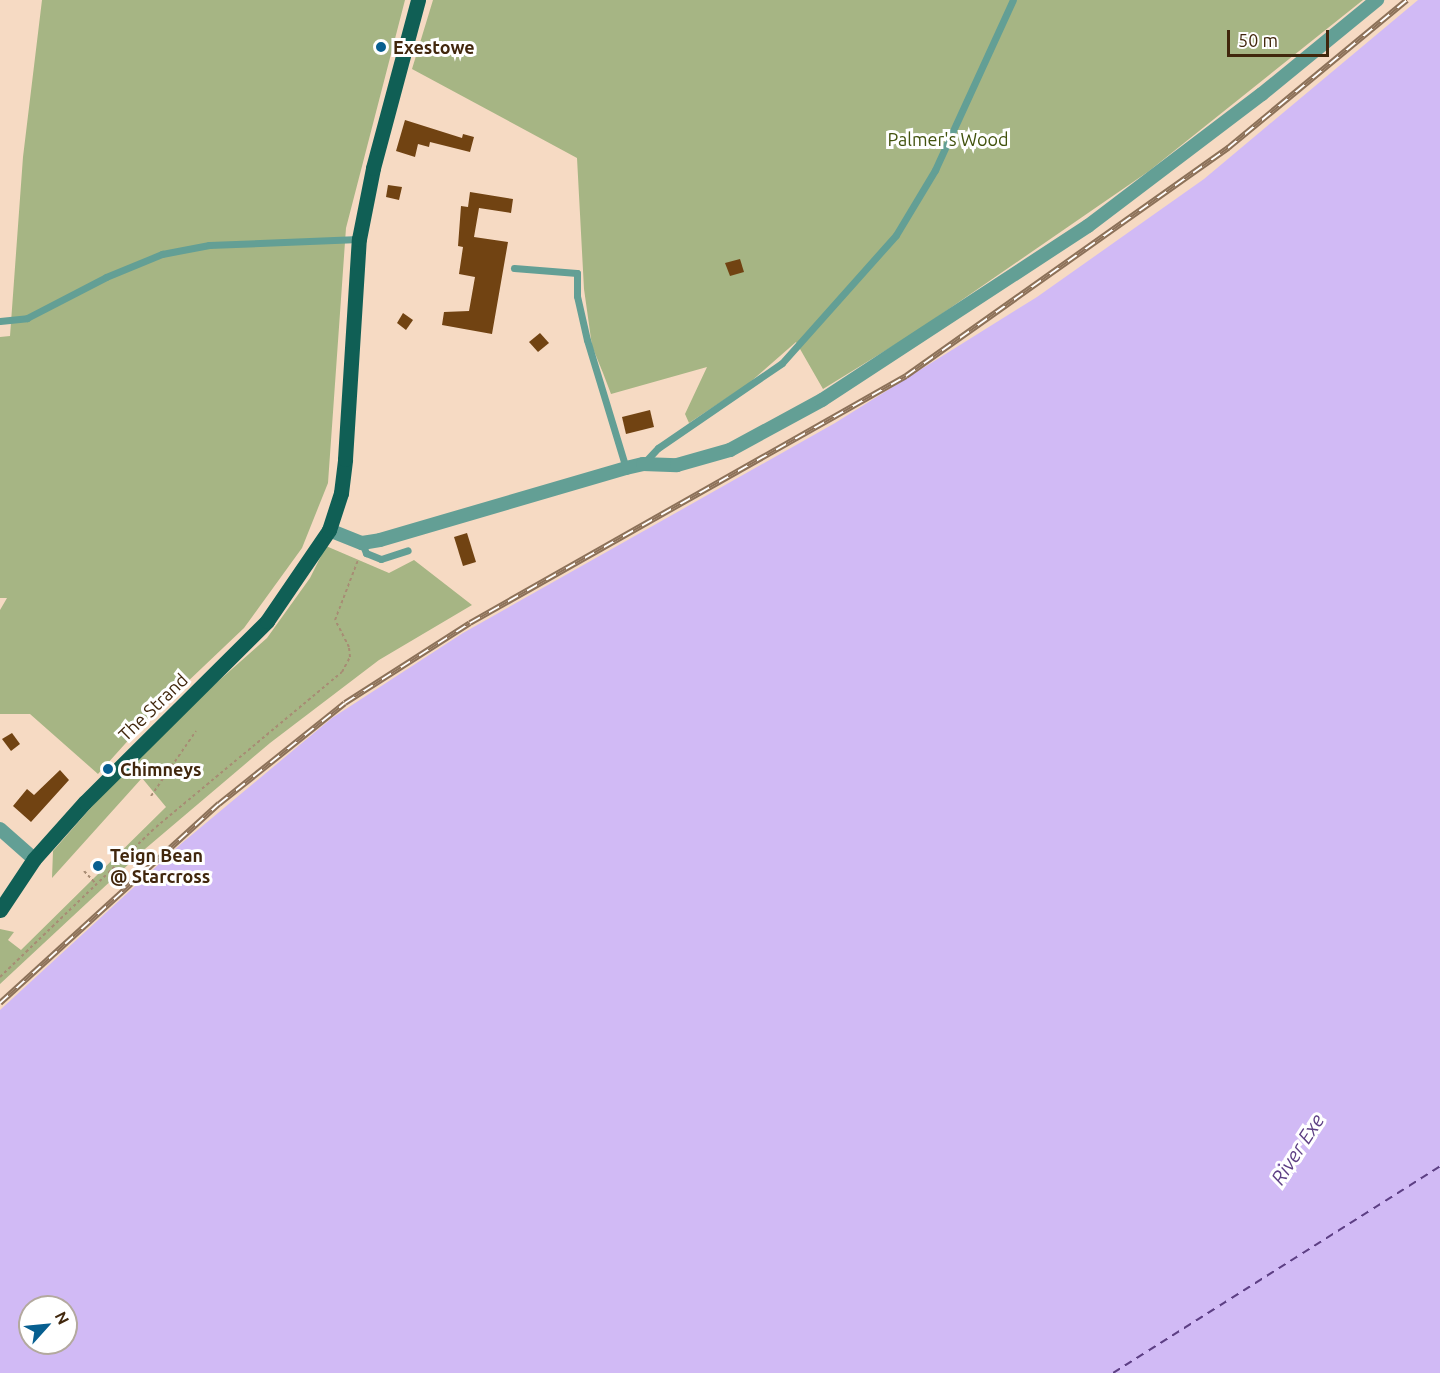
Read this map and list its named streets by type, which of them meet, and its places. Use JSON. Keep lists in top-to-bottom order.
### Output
{
  "streets": {
    "main road": ["The Strand"]
  },
  "water": ["River Exe"],
  "parks": ["Palmer's Wood"],
  "places": ["Exestowe", "Chimneys", "Teign Bean @ Starcross"],
  "scale_bar": "50 m",
  "north": "top right"
}
